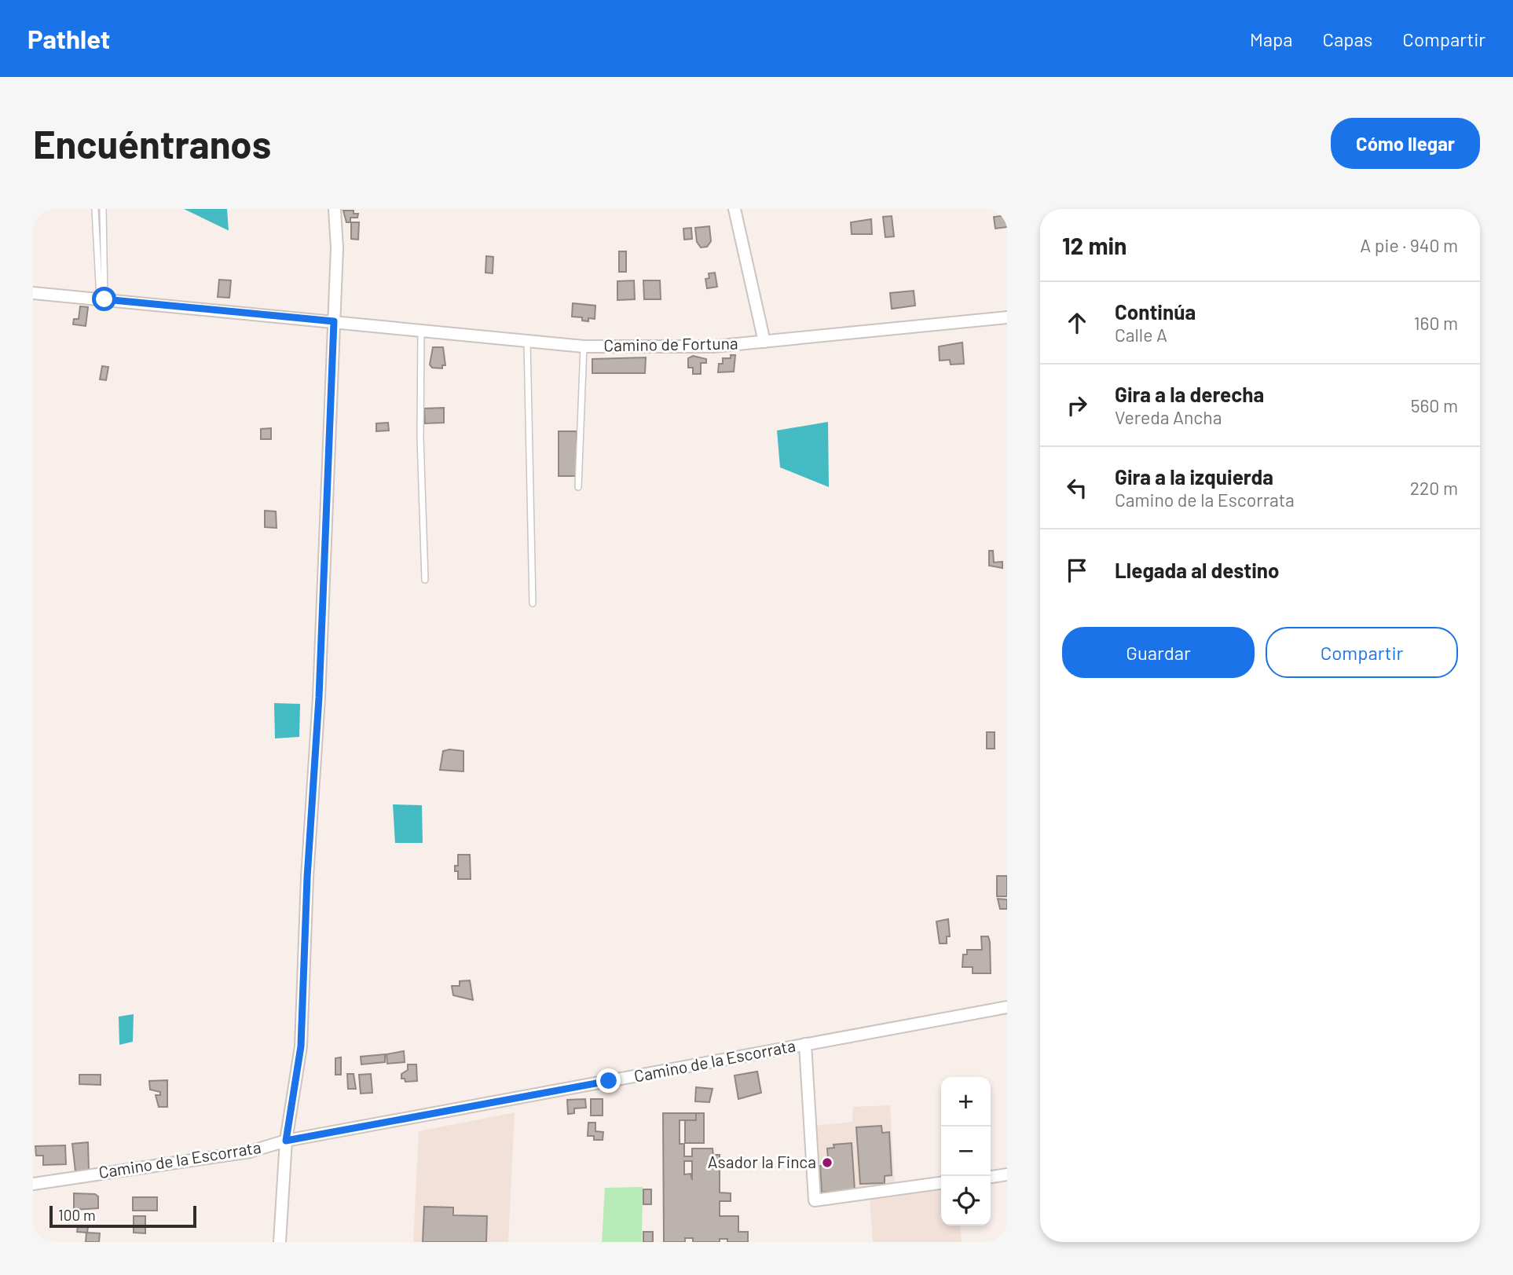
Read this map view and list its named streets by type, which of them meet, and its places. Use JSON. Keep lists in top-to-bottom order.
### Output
{
  "streets": {
    "street": ["Camino de Fortuna", "Camino de la Escorrata"]
  },
  "places": ["Asador la Finca"],
  "scale_bar": "100 m",
  "page": {
    "header": "Pathlet",
    "nav": ["Mapa", "Capas", "Compartir"],
    "buttons": [
      "Cómo llegar",
      ["Guardar", "Compartir"]
    ],
    "title": "Encuéntranos",
    "heading": ["12 min", "A pie · 940 m"],
    "list": [
      ["Continúa", "Calle A", "160 m"],
      ["Gira a la derecha", "Vereda Ancha", "560 m"],
      ["Gira a la izquierda", "Camino de la Escorrata", "220 m"],
      "Llegada al destino"
    ],
    "map_buttons": ["+", "−"],
    "scale": "100 m"
  }
}
